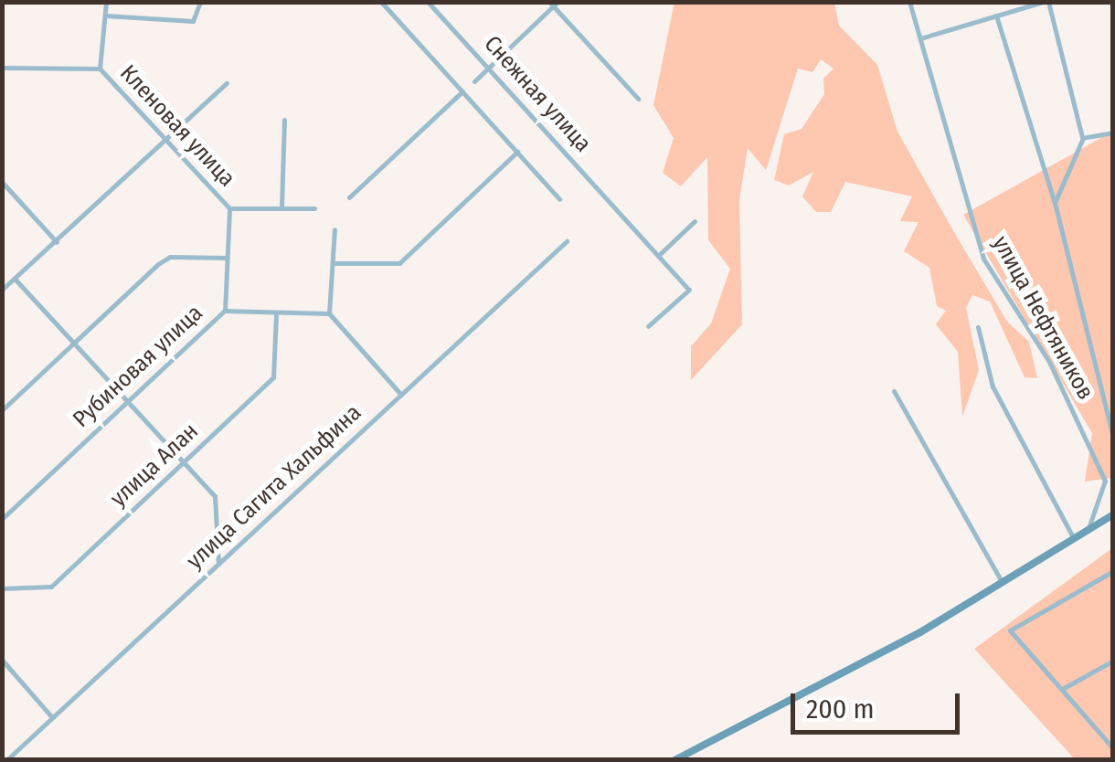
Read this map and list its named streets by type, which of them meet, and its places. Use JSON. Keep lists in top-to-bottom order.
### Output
{
  "streets": {
    "street": [
      "Снежная улица",
      "Кленовая улица",
      "улица Нефтяников",
      "Рубиновая улица",
      "улица Алан",
      "улица Сагита Хальфина"
    ]
  },
  "crossings": [
    ["Кленовая улица", "Рубиновая улица"]
  ],
  "scale_bar": "200 m"
}
